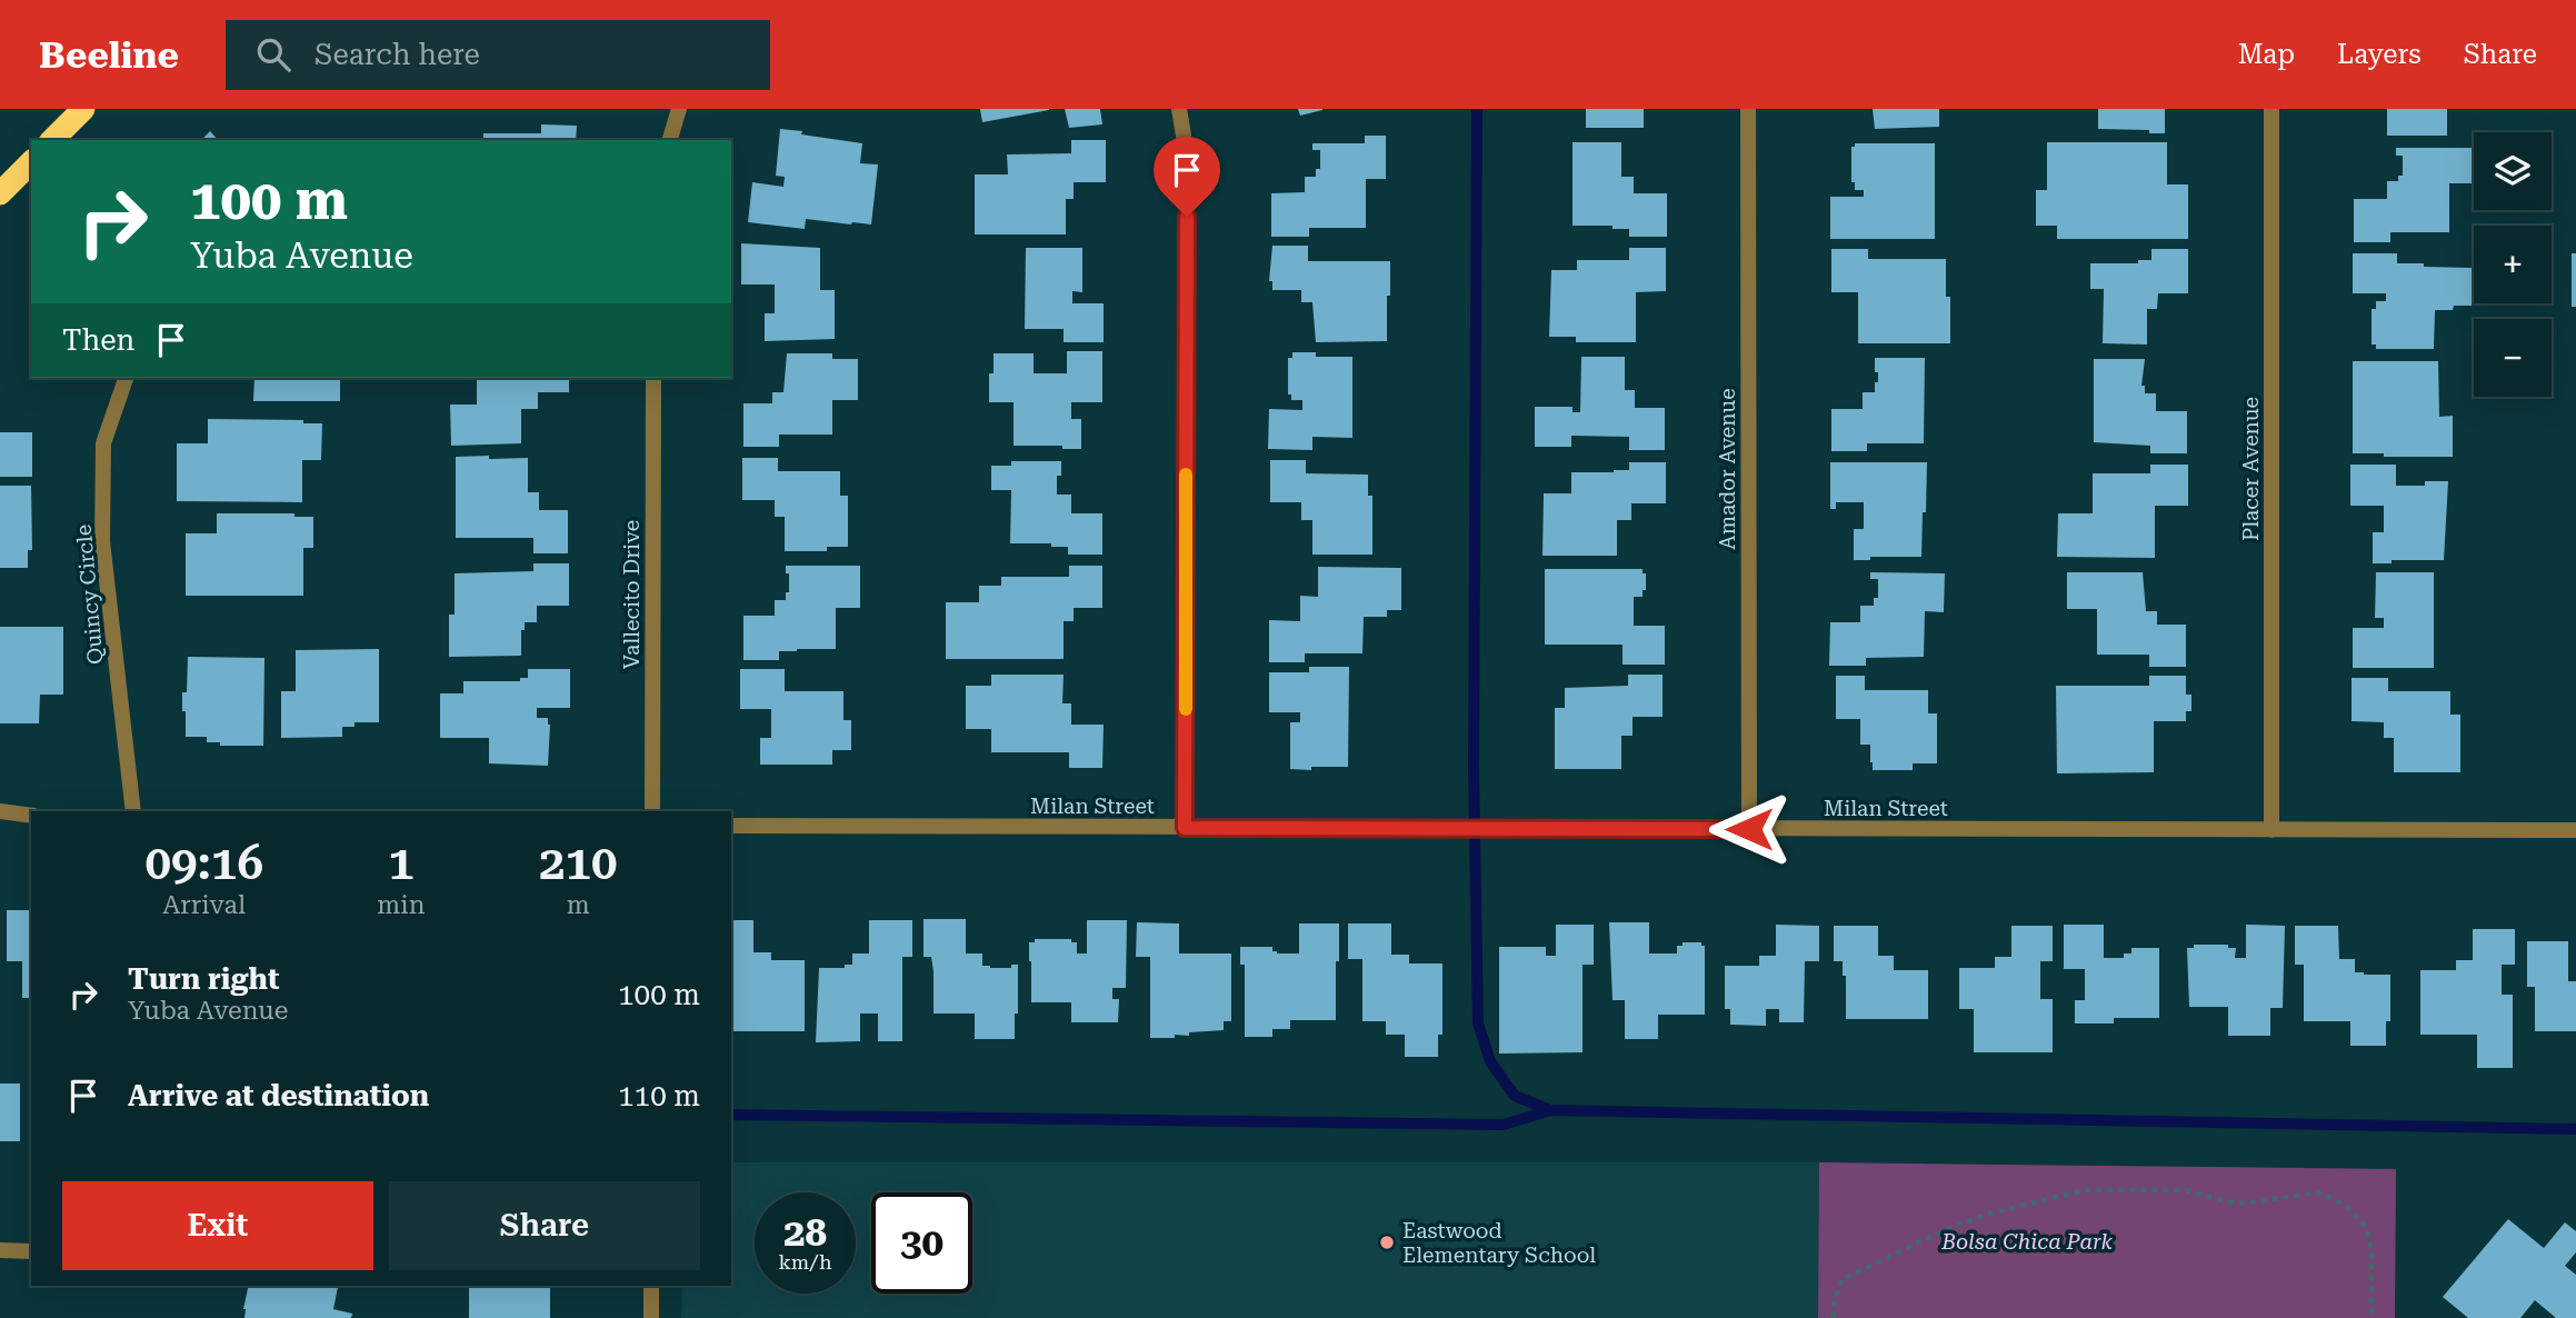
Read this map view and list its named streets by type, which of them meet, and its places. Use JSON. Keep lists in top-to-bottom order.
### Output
{
  "streets": {
    "street": [
      "Amador Avenue",
      "Placer Avenue",
      "Quincy Circle",
      "Vallecito Drive",
      "Milan Street"
    ]
  },
  "crossings": [
    ["Amador Avenue", "Milan Street"],
    ["Placer Avenue", "Milan Street"]
  ],
  "parks": ["Bolsa Chica Park"],
  "places": ["Eastwood Elementary School"],
  "page": {
    "header": "Beeline",
    "search": "Search here",
    "nav": ["Map", "Layers", "Share"],
    "map_buttons": ["+", "−"],
    "turn": ["100 m", "Yuba Avenue"],
    "then": "Then",
    "eta": [
      "09:16",
      "Arrival",
      "1",
      "min",
      "210",
      "m"
    ],
    "list": [
      {
        "name": "Turn right",
        "note": "Yuba Avenue",
        "value": "100 m"
      },
      {
        "name": "Arrive at destination",
        "value": "110 m"
      }
    ],
    "buttons": ["Exit", "Share"],
    "speed": "28 km/h",
    "limit": "30"
  }
}
